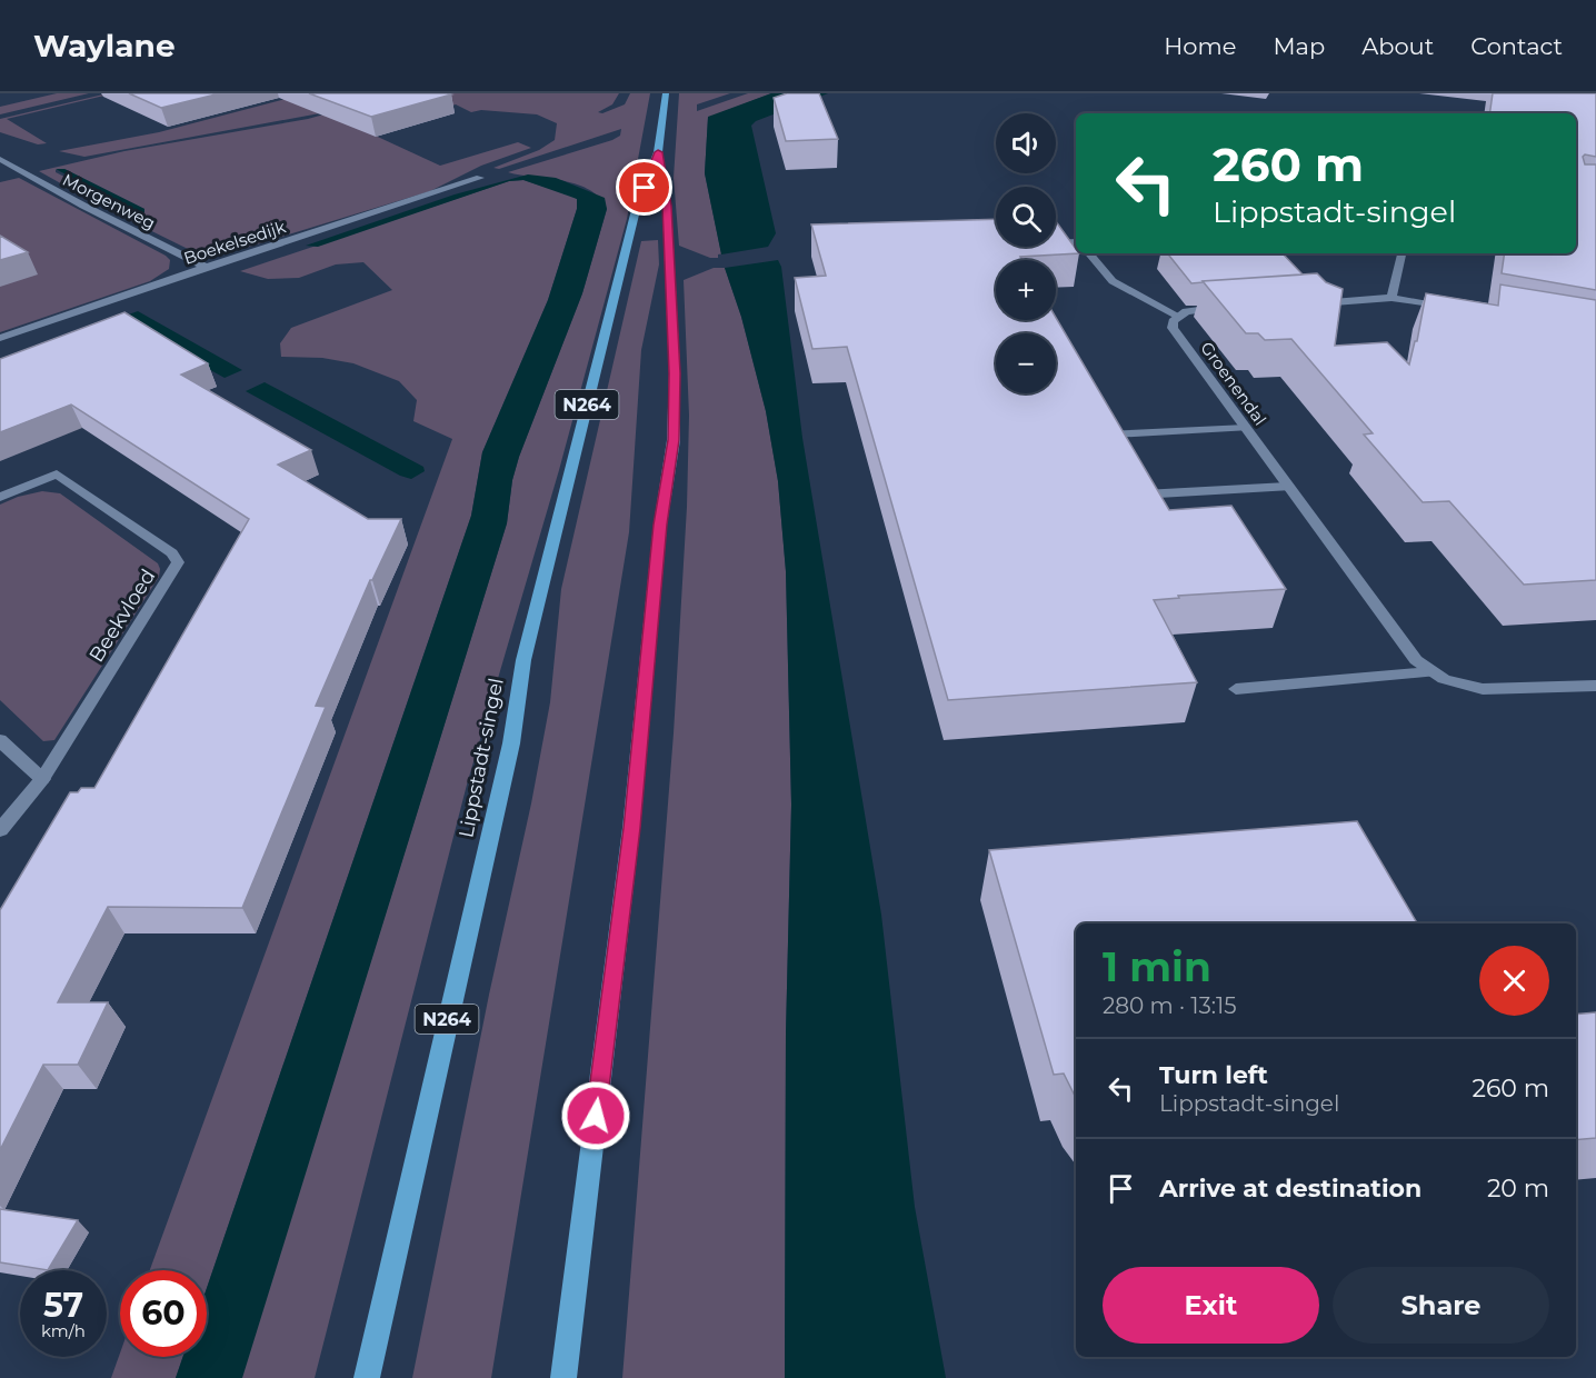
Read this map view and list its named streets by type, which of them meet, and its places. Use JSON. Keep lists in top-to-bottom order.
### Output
{
  "streets": {
    "main road": ["N264", "Lippstadt-singel"],
    "street": [
      "Morgenweg",
      "Boekelsedijk",
      "Groenendal",
      "Beekvloed"
    ]
  },
  "crossings": [
    ["Morgenweg", "Boekelsedijk"]
  ],
  "page": {
    "header": "Waylane",
    "nav": [
      "Home",
      "Map",
      "About",
      "Contact"
    ],
    "map_buttons": ["+", "−"],
    "turn": ["260 m", "Lippstadt-singel"],
    "heading": ["1 min", "280 m · 13:15"],
    "list": [
      {
        "name": "Turn left",
        "note": "Lippstadt-singel",
        "value": "260 m"
      },
      {
        "name": "Arrive at destination",
        "value": "20 m"
      }
    ],
    "buttons": ["Exit", "Share"],
    "speed": "57 km/h",
    "limit": "60"
  }
}
